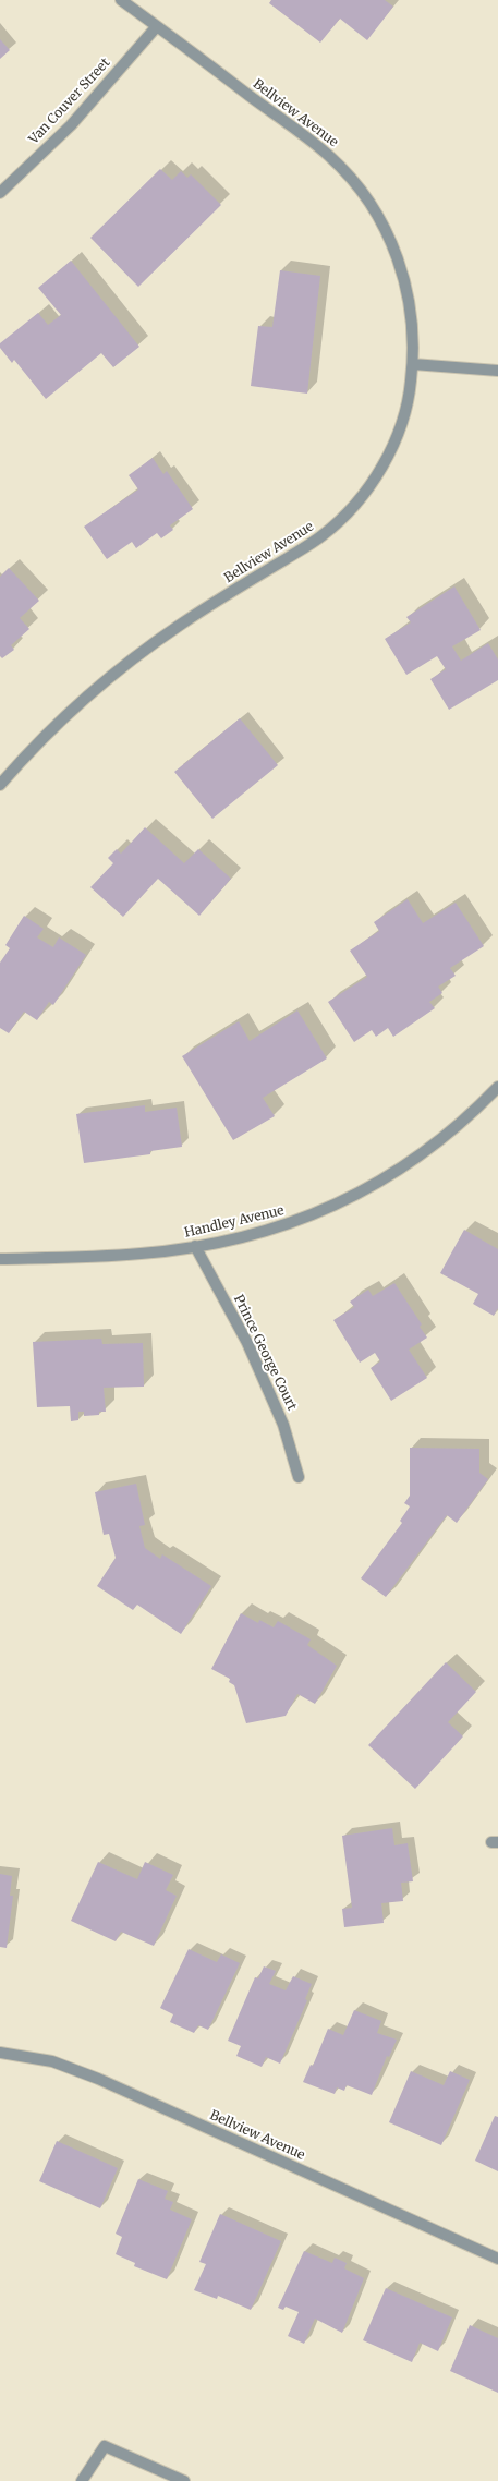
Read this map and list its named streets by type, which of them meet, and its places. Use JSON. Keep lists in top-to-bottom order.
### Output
{
  "streets": {
    "street": [
      "Van Couver Street",
      "Bellview Avenue",
      "Handley Avenue",
      "Prince George Court"
    ]
  },
  "crossings": [
    ["Van Couver Street", "Bellview Avenue"],
    ["Handley Avenue", "Prince George Court"]
  ]
}
